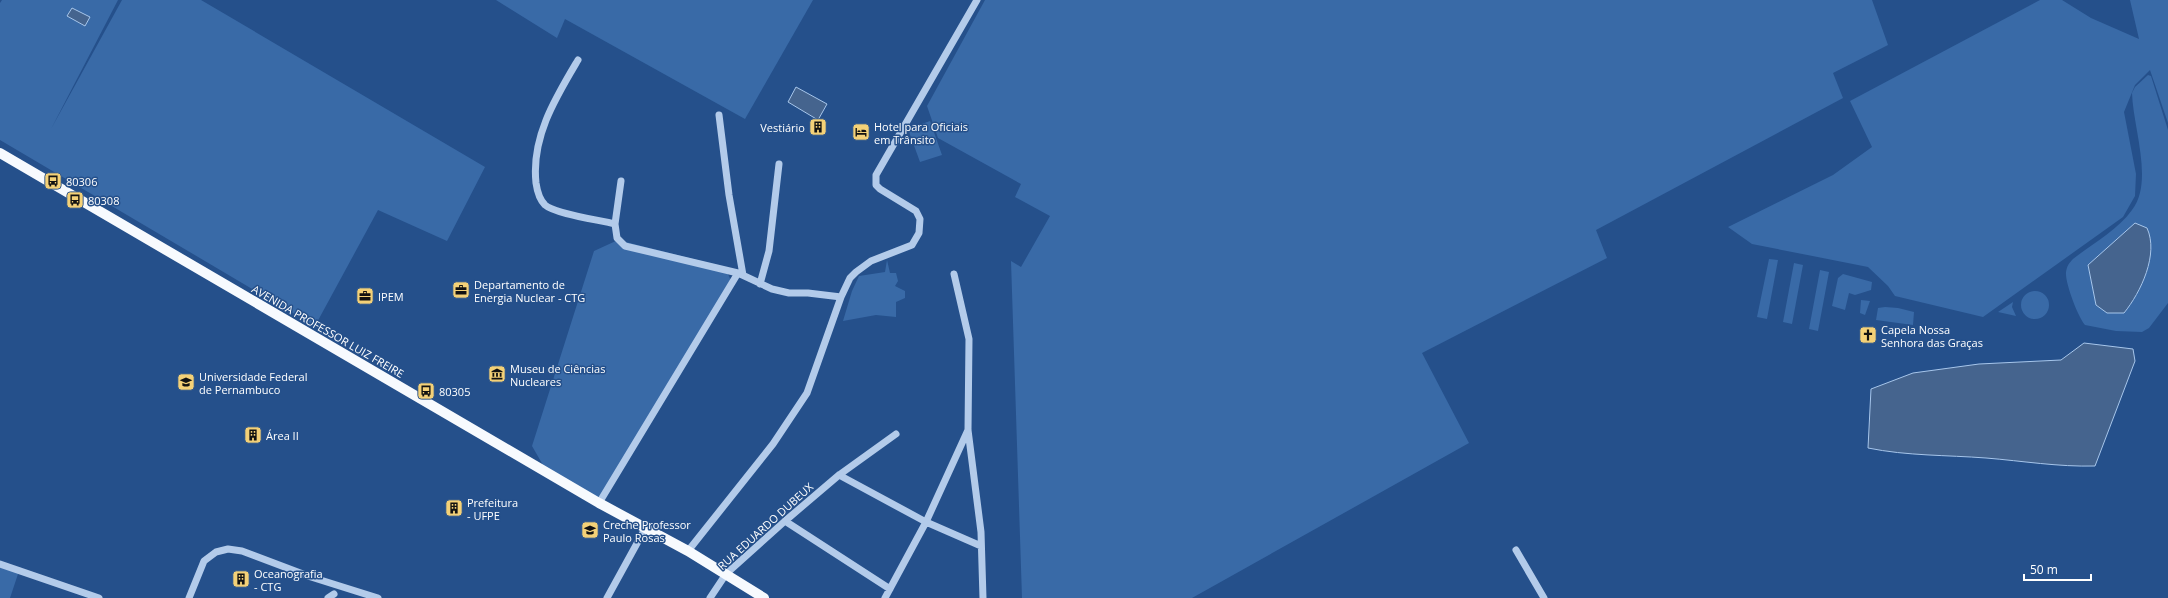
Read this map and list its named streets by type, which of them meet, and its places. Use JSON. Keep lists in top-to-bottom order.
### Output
{
  "streets": {
    "main road": ["AVENIDA PROFESSOR LUIZ FREIRE"],
    "street": ["RUA EDUARDO DUBEUX"]
  },
  "crossings": [
    ["AVENIDA PROFESSOR LUIZ FREIRE", "RUA EDUARDO DUBEUX"]
  ],
  "places": {
    "building": [
      "Vestiário",
      "Área II",
      "Prefeitura - UFPE",
      "Oceanografia - CTG"
    ],
    "hotel": ["Hotel para Oficiais em Trânsito"],
    "bus stop": ["80306", "80308", "80305"],
    "office": ["Departamento de Energia Nuclear - CTG", "IPEM"],
    "church": ["Capela Nossa Senhora das Graças"],
    "museum": ["Museu de Ciências Nucleares"],
    "school or university": ["Universidade Federal de Pernambuco", "Creche Professor Paulo Rosas"]
  },
  "scale_bar": "50 m"
}
